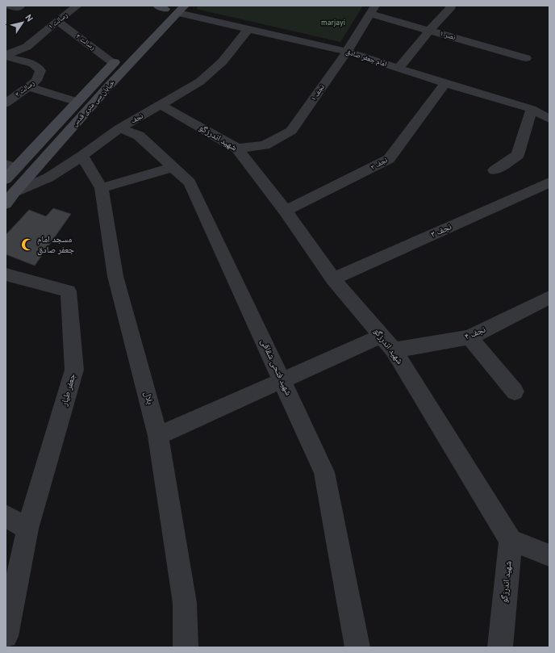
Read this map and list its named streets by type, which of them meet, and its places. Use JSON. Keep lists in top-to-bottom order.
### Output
{
  "streets": {
    "main road": ["خیابان سی متری قدس"],
    "street": [
      "رسالت ۱",
      "نصر ۱",
      "رسالت ۲",
      "امام جعفر صادق",
      "رسالت ۳",
      "نجف ۱",
      "نجف",
      "شهید اندرزگو",
      "نجف ۲",
      "نجف ۳",
      "نجف ۴",
      "شهید فتحی شقاقی",
      "جعفر طیار",
      "بلال"
    ]
  },
  "crossings": [
    ["رسالت ۱", "رسالت ۲"],
    ["رسالت ۱", "رسالت ۳"],
    ["نصر ۱", "نجف ۱"],
    ["رسالت ۲", "خیابان سی متری قدس"],
    ["امام جعفر صادق", "نجف ۱"],
    ["امام جعفر صادق", "خیابان سی متری قدس"],
    ["امام جعفر صادق", "نجف"],
    ["امام جعفر صادق", "نجف ۲"],
    ["نجف ۱", "شهید اندرزگو"],
    ["خیابان سی متری قدس", "نجف"],
    ["نجف", "شهید اندرزگو"],
    ["نجف", "شهید فتحی شقاقی"],
    ["نجف", "بلال"],
    ["شهید اندرزگو", "نجف ۲"],
    ["شهید اندرزگو", "نجف ۳"],
    ["شهید اندرزگو", "نجف ۴"]
  ],
  "parks": ["marjayi"],
  "places": {
    "mosque": ["مسجد امام جعفر صادق"]
  },
  "north": "top right"
}
